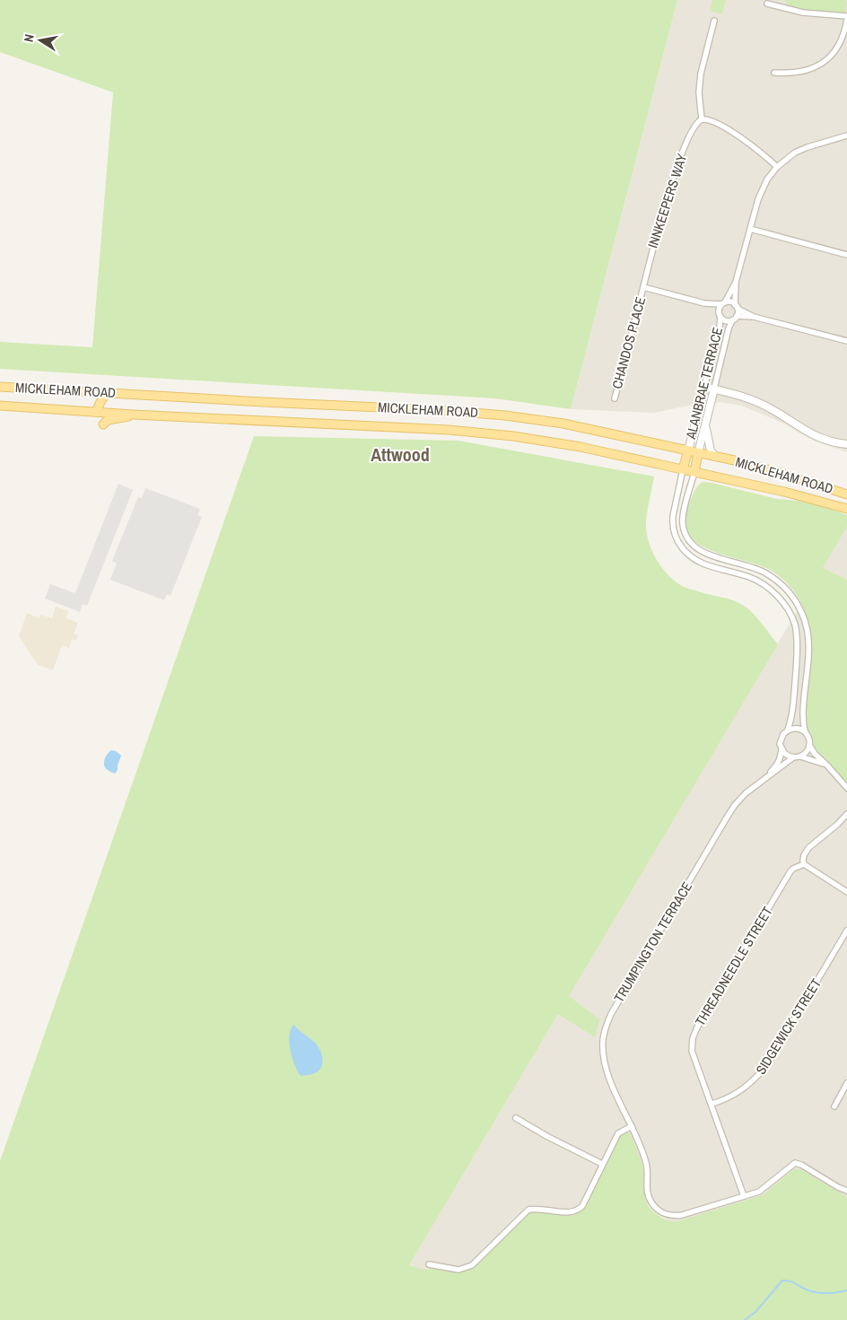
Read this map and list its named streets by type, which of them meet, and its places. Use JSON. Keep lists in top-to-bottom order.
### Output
{
  "streets": {
    "main road": ["MICKLEHAM ROAD"],
    "street": [
      "INNKEEPERS WAY",
      "CHANDOS PLACE",
      "ALANBRAE TERRACE",
      "TRUMPINGTON TERRACE",
      "THREADNEEDLE STREET",
      "SIDGEWICK STREET"
    ]
  },
  "crossings": [
    ["INNKEEPERS WAY", "CHANDOS PLACE"],
    ["ALANBRAE TERRACE", "MICKLEHAM ROAD"],
    ["TRUMPINGTON TERRACE", "THREADNEEDLE STREET"],
    ["THREADNEEDLE STREET", "SIDGEWICK STREET"]
  ],
  "districts": ["Attwood"],
  "north": "left"
}
